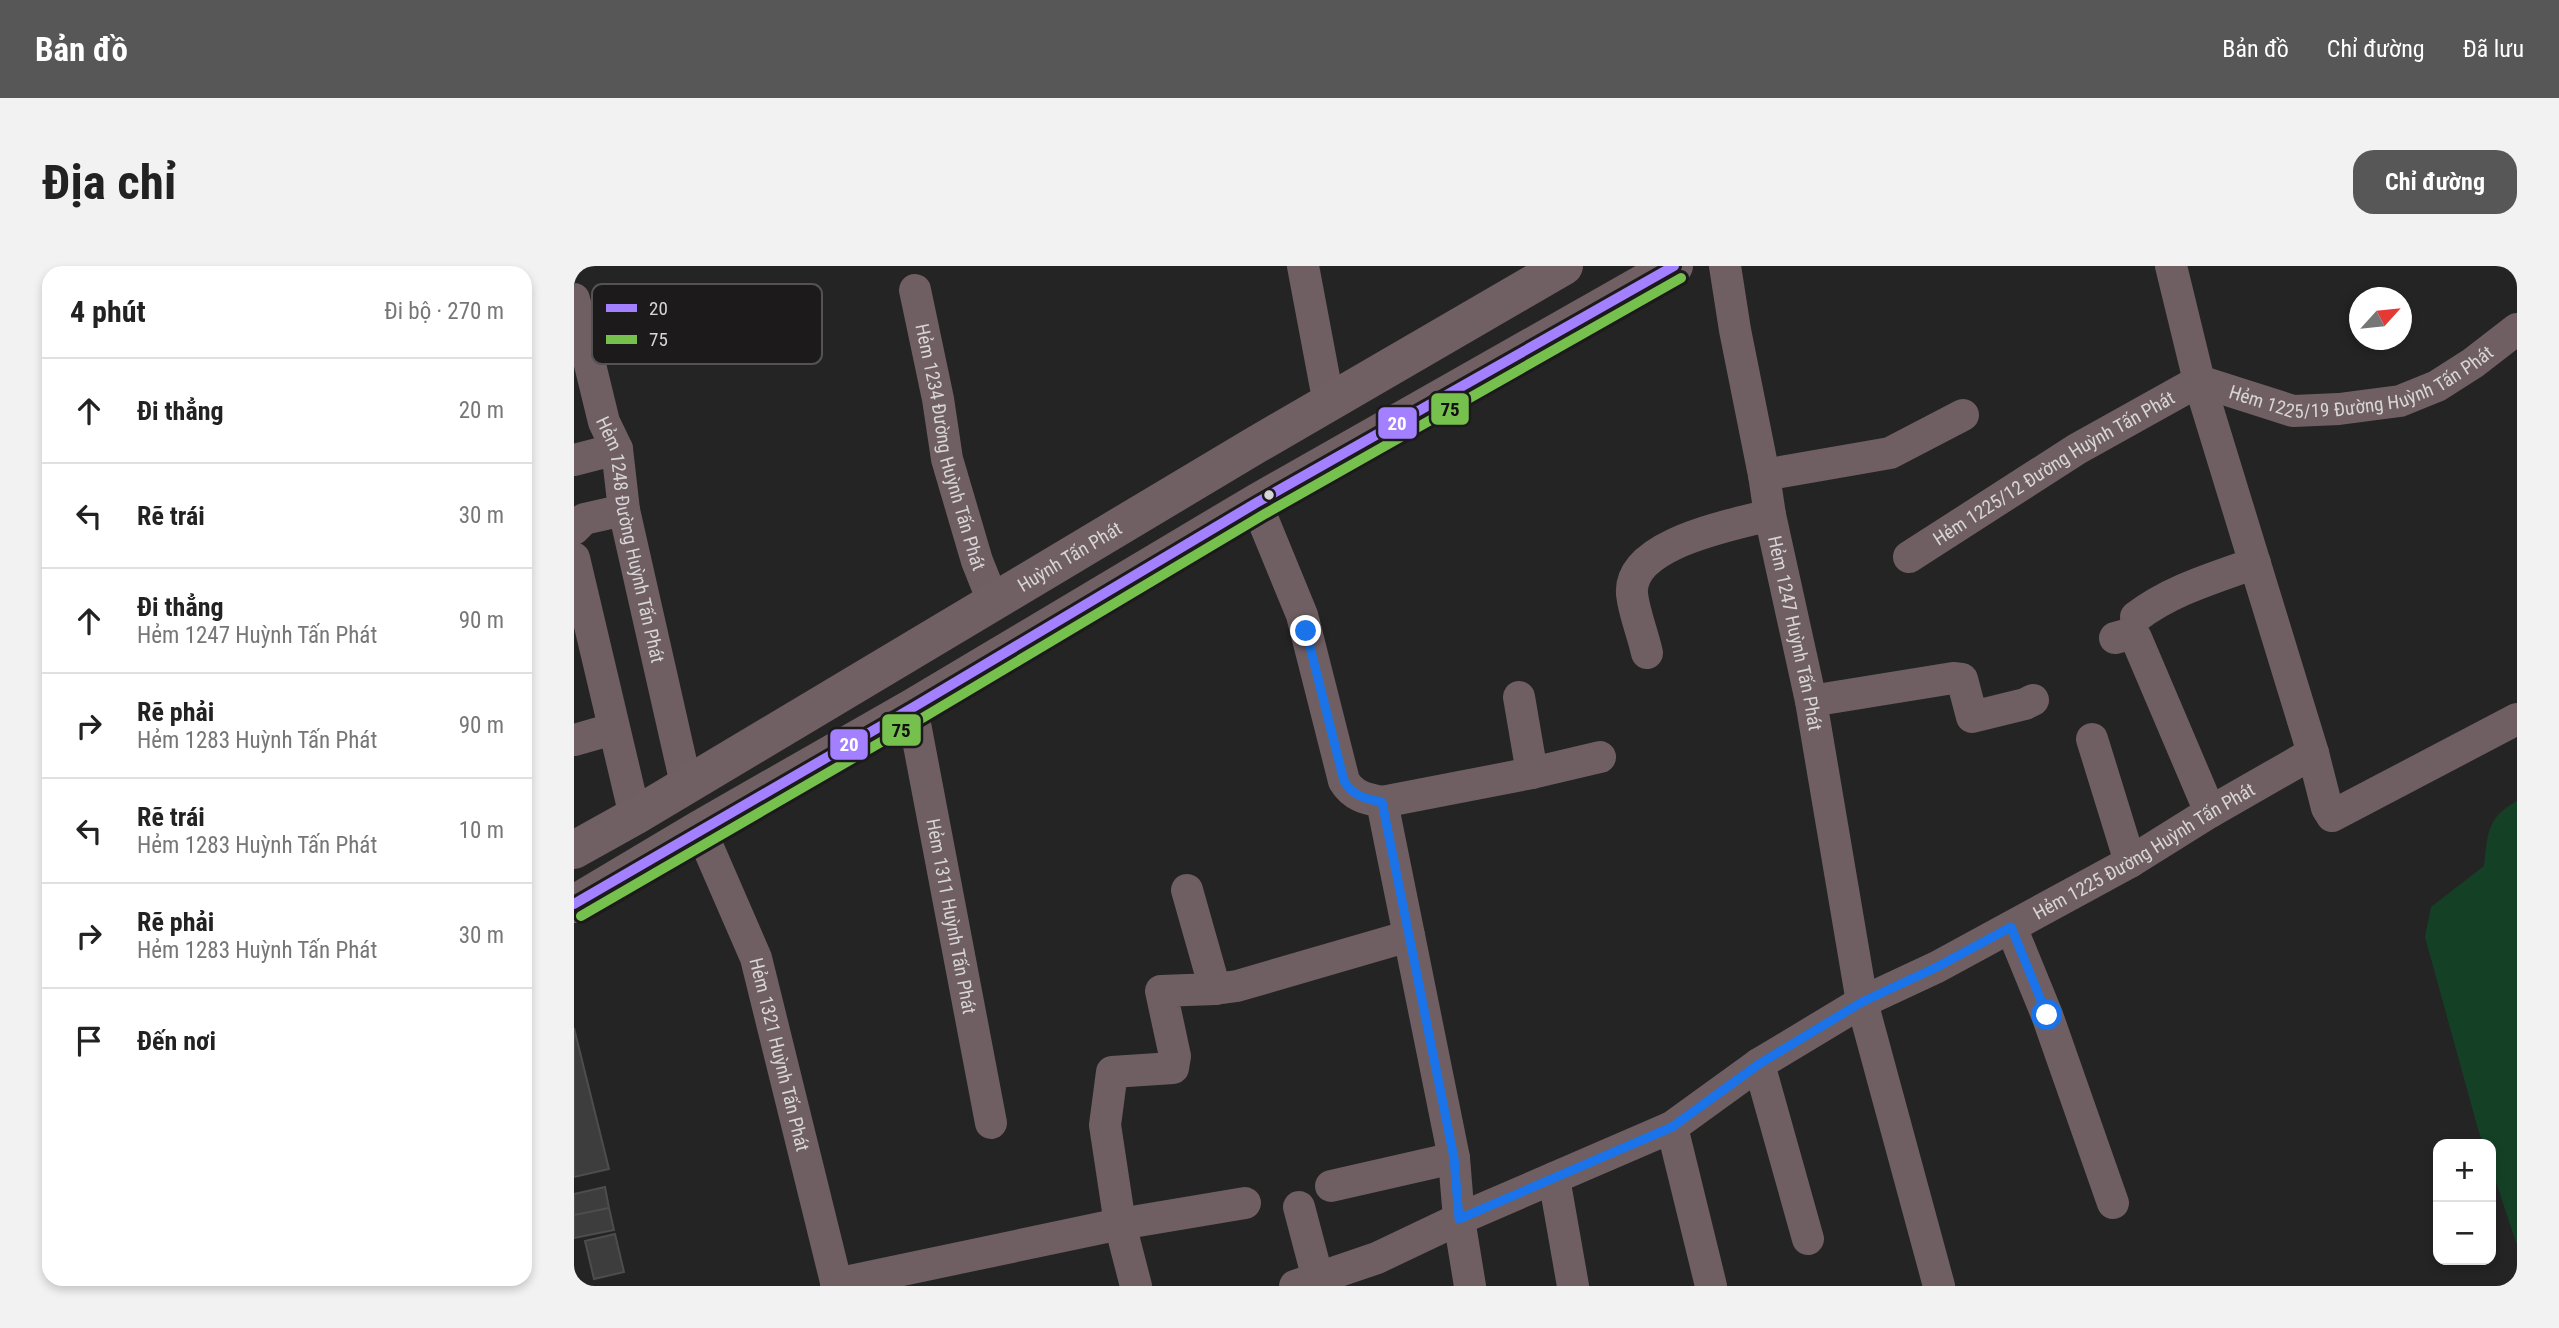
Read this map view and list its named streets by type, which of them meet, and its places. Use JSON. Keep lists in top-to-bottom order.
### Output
{
  "streets": {
    "main road": ["Huỳnh Tấn Phát"],
    "street": [
      "Hẻm 1225/19 Đường Huỳnh Tấn Phát",
      "Hẻm 1234 Đường Huỳnh Tấn Phát",
      "Hẻm 1225/12 Đường Huỳnh Tấn Phát",
      "Hẻm 1248 Đường Huỳnh Tấn Phát",
      "Hẻm 1247 Huỳnh Tấn Phát",
      "Hẻm 1225 Đường Huỳnh Tấn Phát",
      "Hẻm 1311 Huỳnh Tấn Phát",
      "Hẻm 1321 Huỳnh Tấn Phát"
    ]
  },
  "crossings": [
    ["Hẻm 1225/19 Đường Huỳnh Tấn Phát", "Hẻm 1225/12 Đường Huỳnh Tấn Phát"],
    ["Hẻm 1234 Đường Huỳnh Tấn Phát", "Huỳnh Tấn Phát"],
    ["Hẻm 1248 Đường Huỳnh Tấn Phát", "Huỳnh Tấn Phát"],
    ["Hẻm 1247 Huỳnh Tấn Phát", "Hẻm 1225 Đường Huỳnh Tấn Phát"]
  ],
  "lines": ["transit line 20", "transit line 75"],
  "legend": ["20", "75"],
  "north": "top right",
  "page": {
    "header": "Bản đồ",
    "nav": ["Bản đồ", "Chỉ đường", "Đã lưu"],
    "buttons": "Chỉ đường",
    "title": "Địa chỉ",
    "heading": ["4 phút", "Đi bộ · 270 m"],
    "list": [
      ["Đi thẳng", "20 m"],
      ["Rẽ trái", "30 m"],
      ["Đi thẳng", "Hẻm 1247 Huỳnh Tấn Phát", "90 m"],
      ["Rẽ phải", "Hẻm 1283 Huỳnh Tấn Phát", "90 m"],
      ["Rẽ trái", "Hẻm 1283 Huỳnh Tấn Phát", "10 m"],
      ["Rẽ phải", "Hẻm 1283 Huỳnh Tấn Phát", "30 m"],
      "Đến nơi"
    ],
    "map_buttons": ["+", "−"]
  }
}
